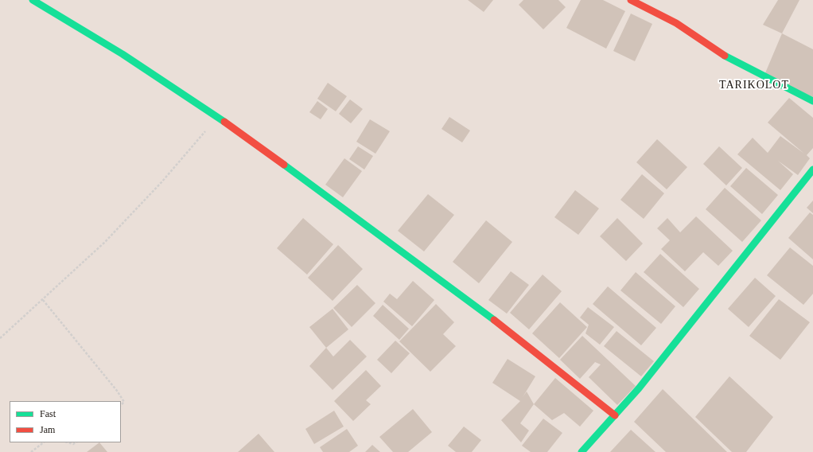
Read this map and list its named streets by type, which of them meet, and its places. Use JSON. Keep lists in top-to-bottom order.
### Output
{
  "districts": ["TARIKOLOT"],
  "legend": ["Fast", "Jam"]
}
